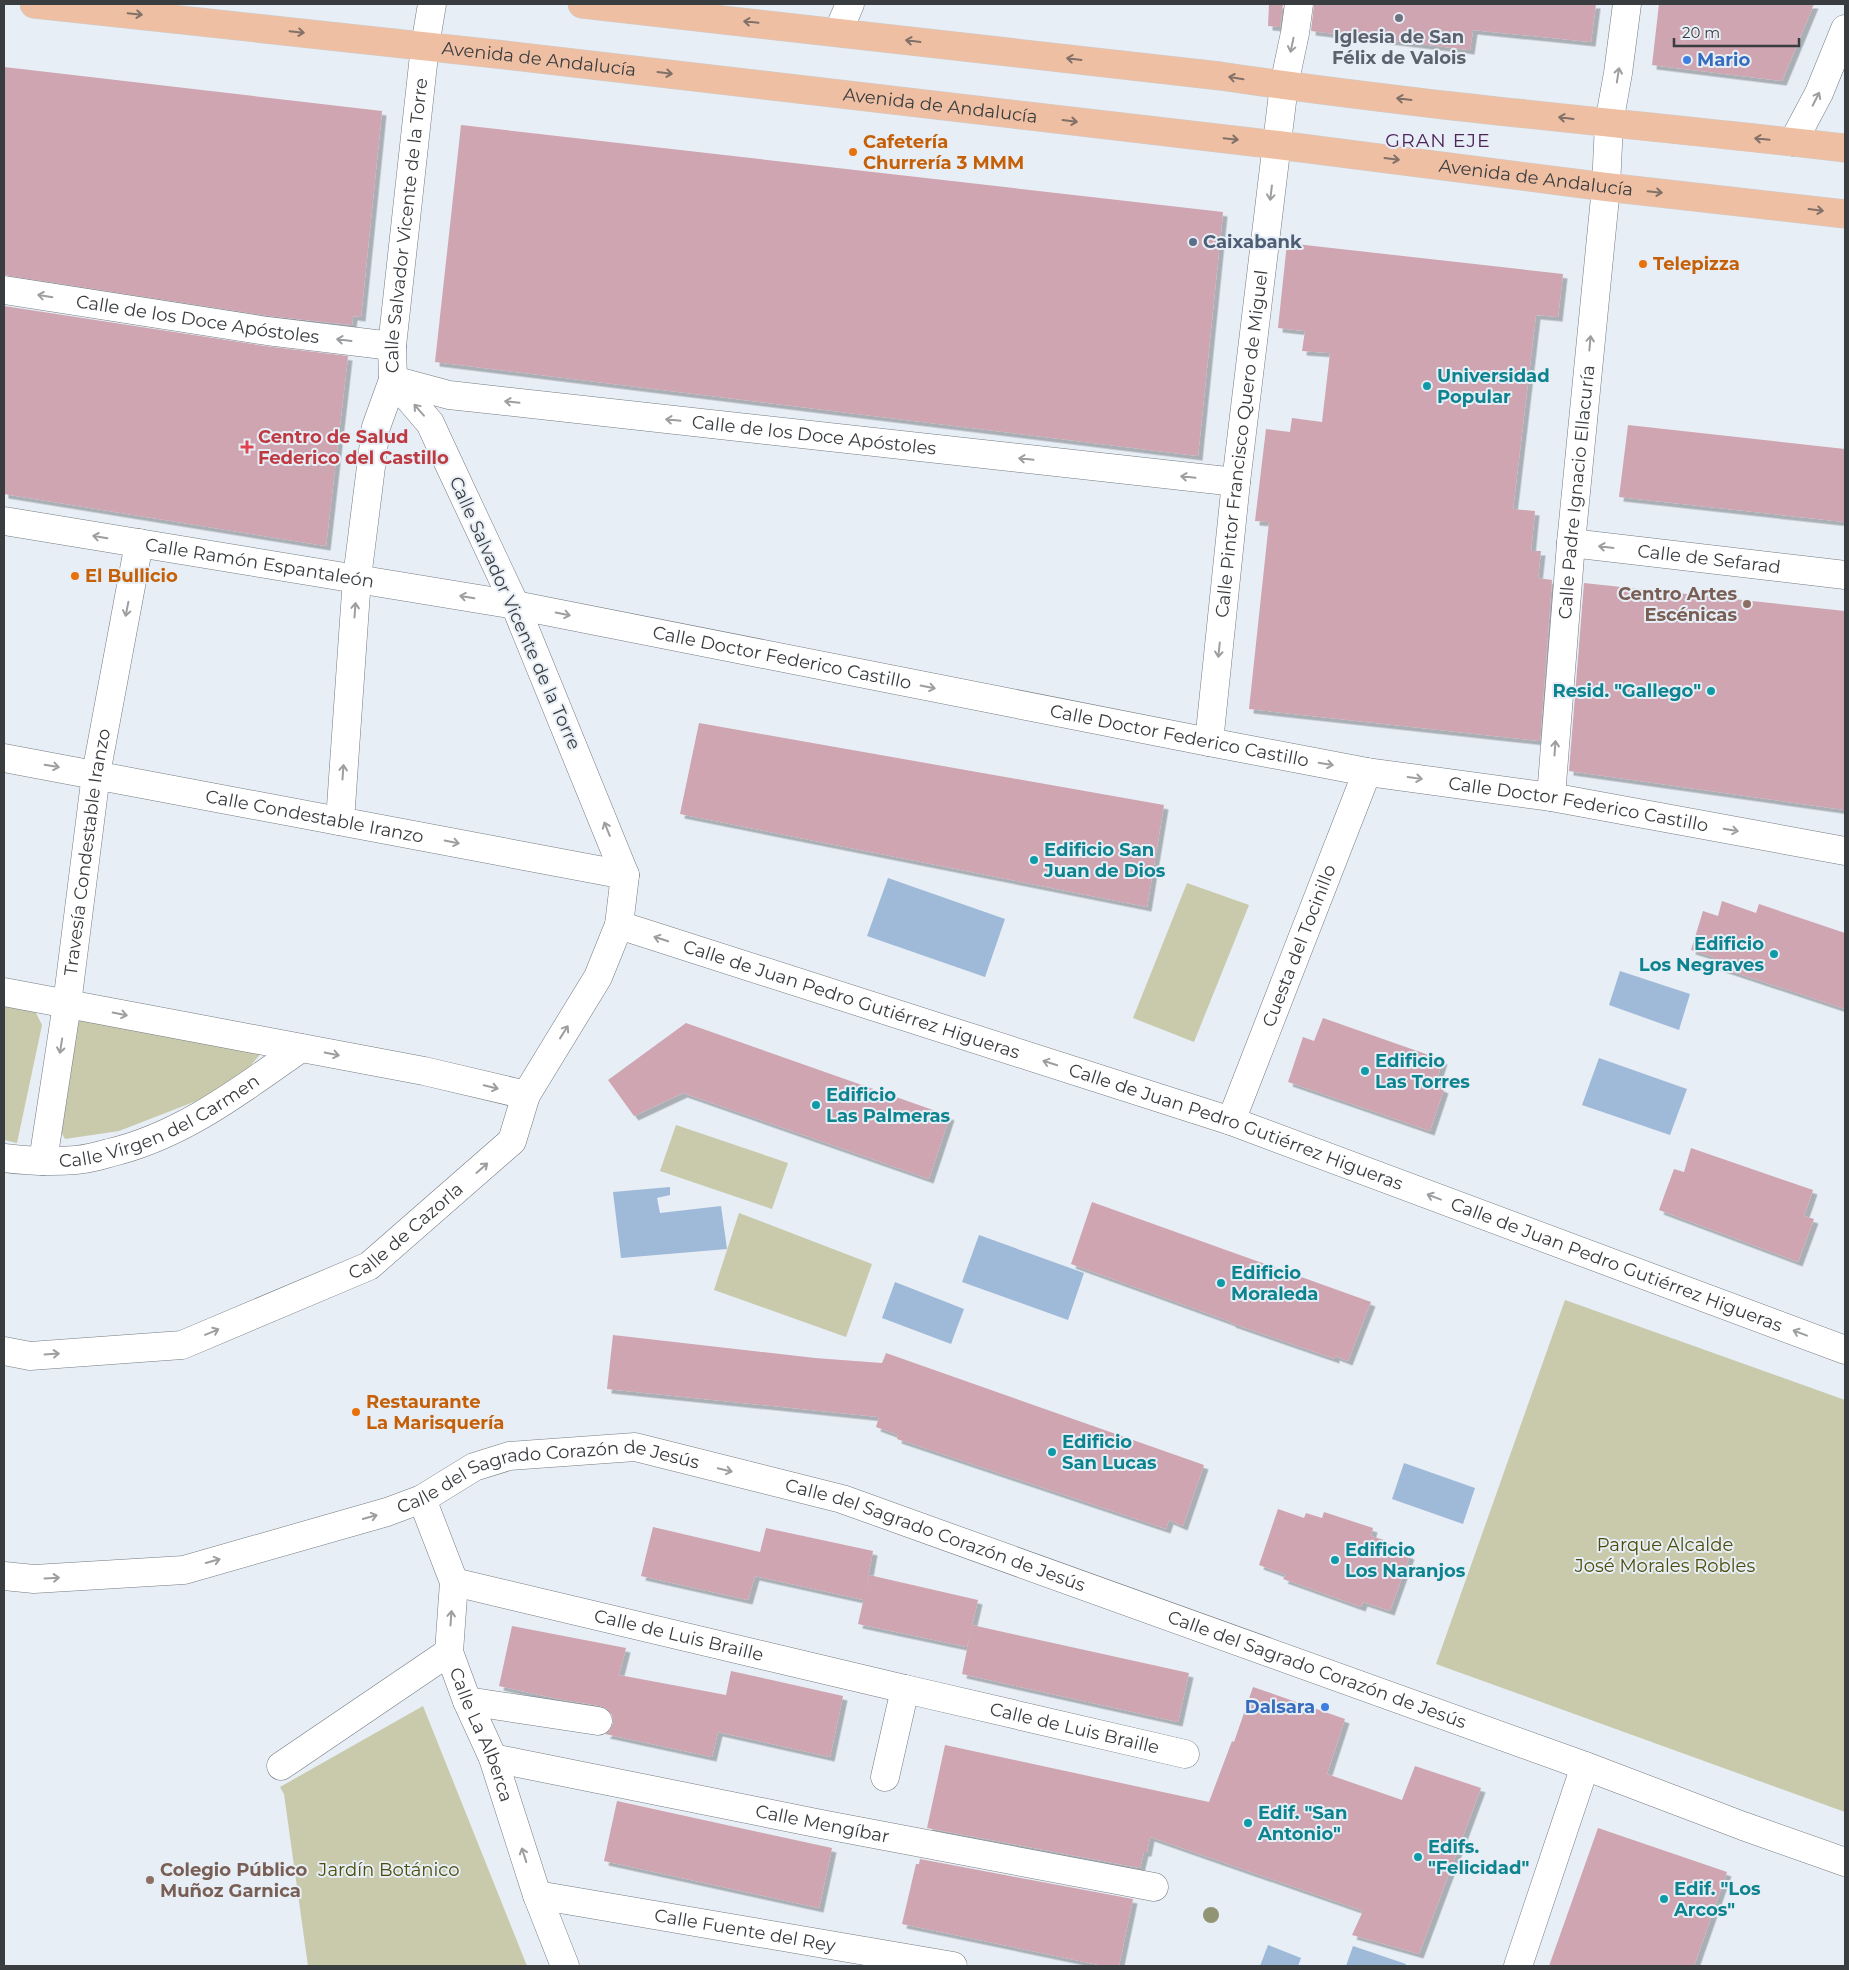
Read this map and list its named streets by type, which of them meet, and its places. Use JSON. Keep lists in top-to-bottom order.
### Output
{
  "streets": {
    "main road": ["Avenida de Andalucía"],
    "street": [
      "Calle Salvador Vicente de la Torre",
      "Calle de los Doce Apóstoles",
      "Calle Pintor Francisco Quero de Miguel",
      "Calle Padre Ignacio Ellacuría",
      "Calle de Sefarad",
      "Calle Ramón Espantaleón",
      "Calle Doctor Federico Castillo",
      "Calle Condestable Iranzo",
      "Travesía Condestable Iranzo",
      "Cuesta del Tocinillo",
      "Calle de Juan Pedro Gutiérrez Higueras",
      "Calle Virgen del Carmen",
      "Calle de Cazorla",
      "Calle del Sagrado Corazón de Jesús",
      "Calle de Luis Braille",
      "Calle La Alberca",
      "Calle Mengíbar",
      "Calle Fuente del Rey"
    ]
  },
  "crossings": [
    ["Avenida de Andalucía", "Calle Salvador Vicente de la Torre"],
    ["Avenida de Andalucía", "Calle Pintor Francisco Quero de Miguel"],
    ["Avenida de Andalucía", "Calle Padre Ignacio Ellacuría"],
    ["Calle Salvador Vicente de la Torre", "Calle de los Doce Apóstoles"],
    ["Calle Salvador Vicente de la Torre", "Calle Ramón Espantaleón"],
    ["Calle Salvador Vicente de la Torre", "Calle Doctor Federico Castillo"],
    ["Calle Salvador Vicente de la Torre", "Calle Condestable Iranzo"],
    ["Calle Salvador Vicente de la Torre", "Calle de Cazorla"],
    ["Calle de los Doce Apóstoles", "Calle Pintor Francisco Quero de Miguel"],
    ["Calle Pintor Francisco Quero de Miguel", "Calle Doctor Federico Castillo"],
    ["Calle Padre Ignacio Ellacuría", "Calle de Sefarad"],
    ["Calle Padre Ignacio Ellacuría", "Calle Doctor Federico Castillo"],
    ["Calle Ramón Espantaleón", "Calle Doctor Federico Castillo"],
    ["Calle Ramón Espantaleón", "Travesía Condestable Iranzo"],
    ["Calle Doctor Federico Castillo", "Cuesta del Tocinillo"],
    ["Calle Condestable Iranzo", "Travesía Condestable Iranzo"],
    ["Calle Condestable Iranzo", "Calle de Cazorla"],
    ["Travesía Condestable Iranzo", "Calle Virgen del Carmen"],
    ["Cuesta del Tocinillo", "Calle de Juan Pedro Gutiérrez Higueras"],
    ["Calle de Juan Pedro Gutiérrez Higueras", "Calle de Cazorla"],
    ["Calle del Sagrado Corazón de Jesús", "Calle La Alberca"],
    ["Calle de Luis Braille", "Calle La Alberca"],
    ["Calle La Alberca", "Calle Mengíbar"],
    ["Calle La Alberca", "Calle Fuente del Rey"]
  ],
  "one_way": [
    "Calle Salvador Vicente de la Torre",
    "Calle de los Doce Apóstoles",
    "Calle Pintor Francisco Quero de Miguel",
    "Calle Padre Ignacio Ellacuría",
    "Calle de Sefarad",
    "Calle Ramón Espantaleón",
    "Calle Doctor Federico Castillo",
    "Calle de Juan Pedro Gutiérrez Higueras",
    "Calle de Cazorla",
    "Calle del Sagrado Corazón de Jesús",
    "Calle La Alberca"
  ],
  "districts": ["GRAN EJE"],
  "parks": ["Parque Alcalde José Morales Robles", "Jardín Botánico"],
  "places": {
    "other": [
      "Iglesia de San Félix de Valois",
      "Mario",
      "Cafetería Churrería 3 MMM",
      "Caixabank",
      "Telepizza",
      "Universidad Popular",
      "El Bullicio",
      "Centro Artes Escénicas",
      "Resid. \"Gallego\"",
      "Edificio San Juan de Dios",
      "Edificio Los Negraves",
      "Edificio Las Torres",
      "Edificio Las Palmeras",
      "Edificio Moraleda",
      "Restaurante La Marisquería",
      "Edificio San Lucas",
      "Edificio Los Naranjos",
      "Dalsara",
      "Edif. \"San Antonio\"",
      "Edifs. \"Felicidad\"",
      "Colegio Público Muñoz Garnica",
      "Edif. \"Los Arcos\""
    ],
    "health": ["Centro de Salud Federico del Castillo"]
  },
  "scale_bar": "20 m"
}
